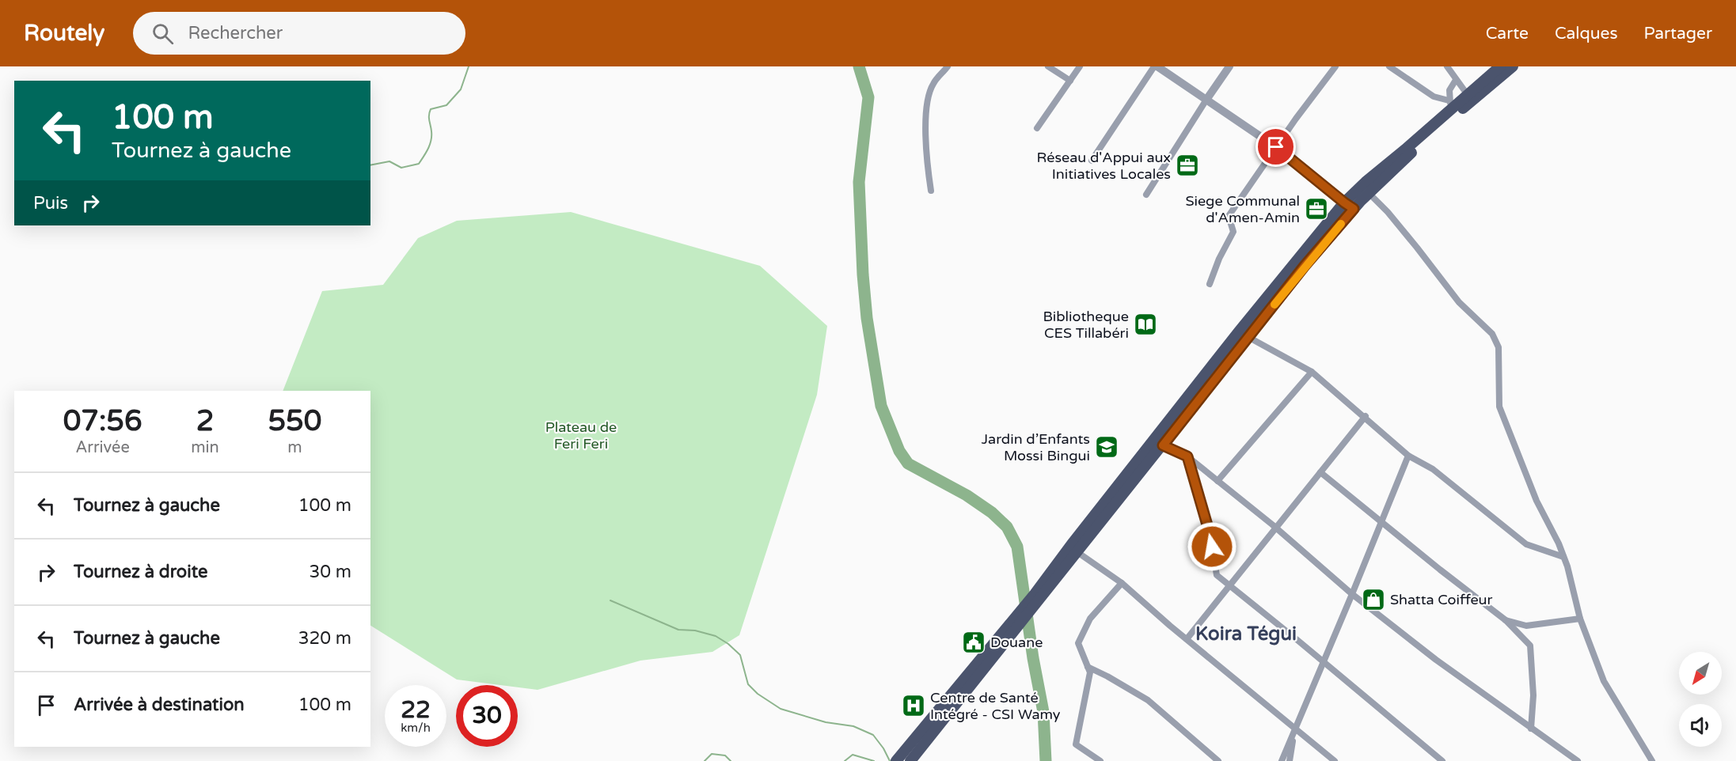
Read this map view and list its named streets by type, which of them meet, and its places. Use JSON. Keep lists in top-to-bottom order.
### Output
{
  "districts": ["Koira Tégui"],
  "parks": ["Plateau de Feri Feri"],
  "places": {
    "office": ["Réseau d'Appui aux Initiatives Locales", "Siege Communal d'Amen-Amin"],
    "library": ["Bibliotheque CES Tillabéri"],
    "school or university": ["Jardin d’Enfants Mossi Bingui"],
    "shop": ["Shatta Coiffeur"],
    "public building": ["Douane"],
    "hospital": ["Centre de Santé Intégré - CSI Wamy"]
  },
  "north": "bottom left",
  "page": {
    "header": "Routely",
    "search": "Rechercher",
    "nav": ["Carte", "Calques", "Partager"],
    "turn": ["100 m", "Tournez à gauche"],
    "then": "Puis",
    "eta": [
      "07:56",
      "Arrivée",
      "2",
      "min",
      "550",
      "m"
    ],
    "list": [
      {
        "name": "Tournez à gauche",
        "value": "100 m"
      },
      {
        "name": "Tournez à droite",
        "value": "30 m"
      },
      {
        "name": "Tournez à gauche",
        "value": "320 m"
      },
      {
        "name": "Arrivée à destination",
        "value": "100 m"
      }
    ],
    "speed": "22 km/h",
    "limit": "30"
  }
}
